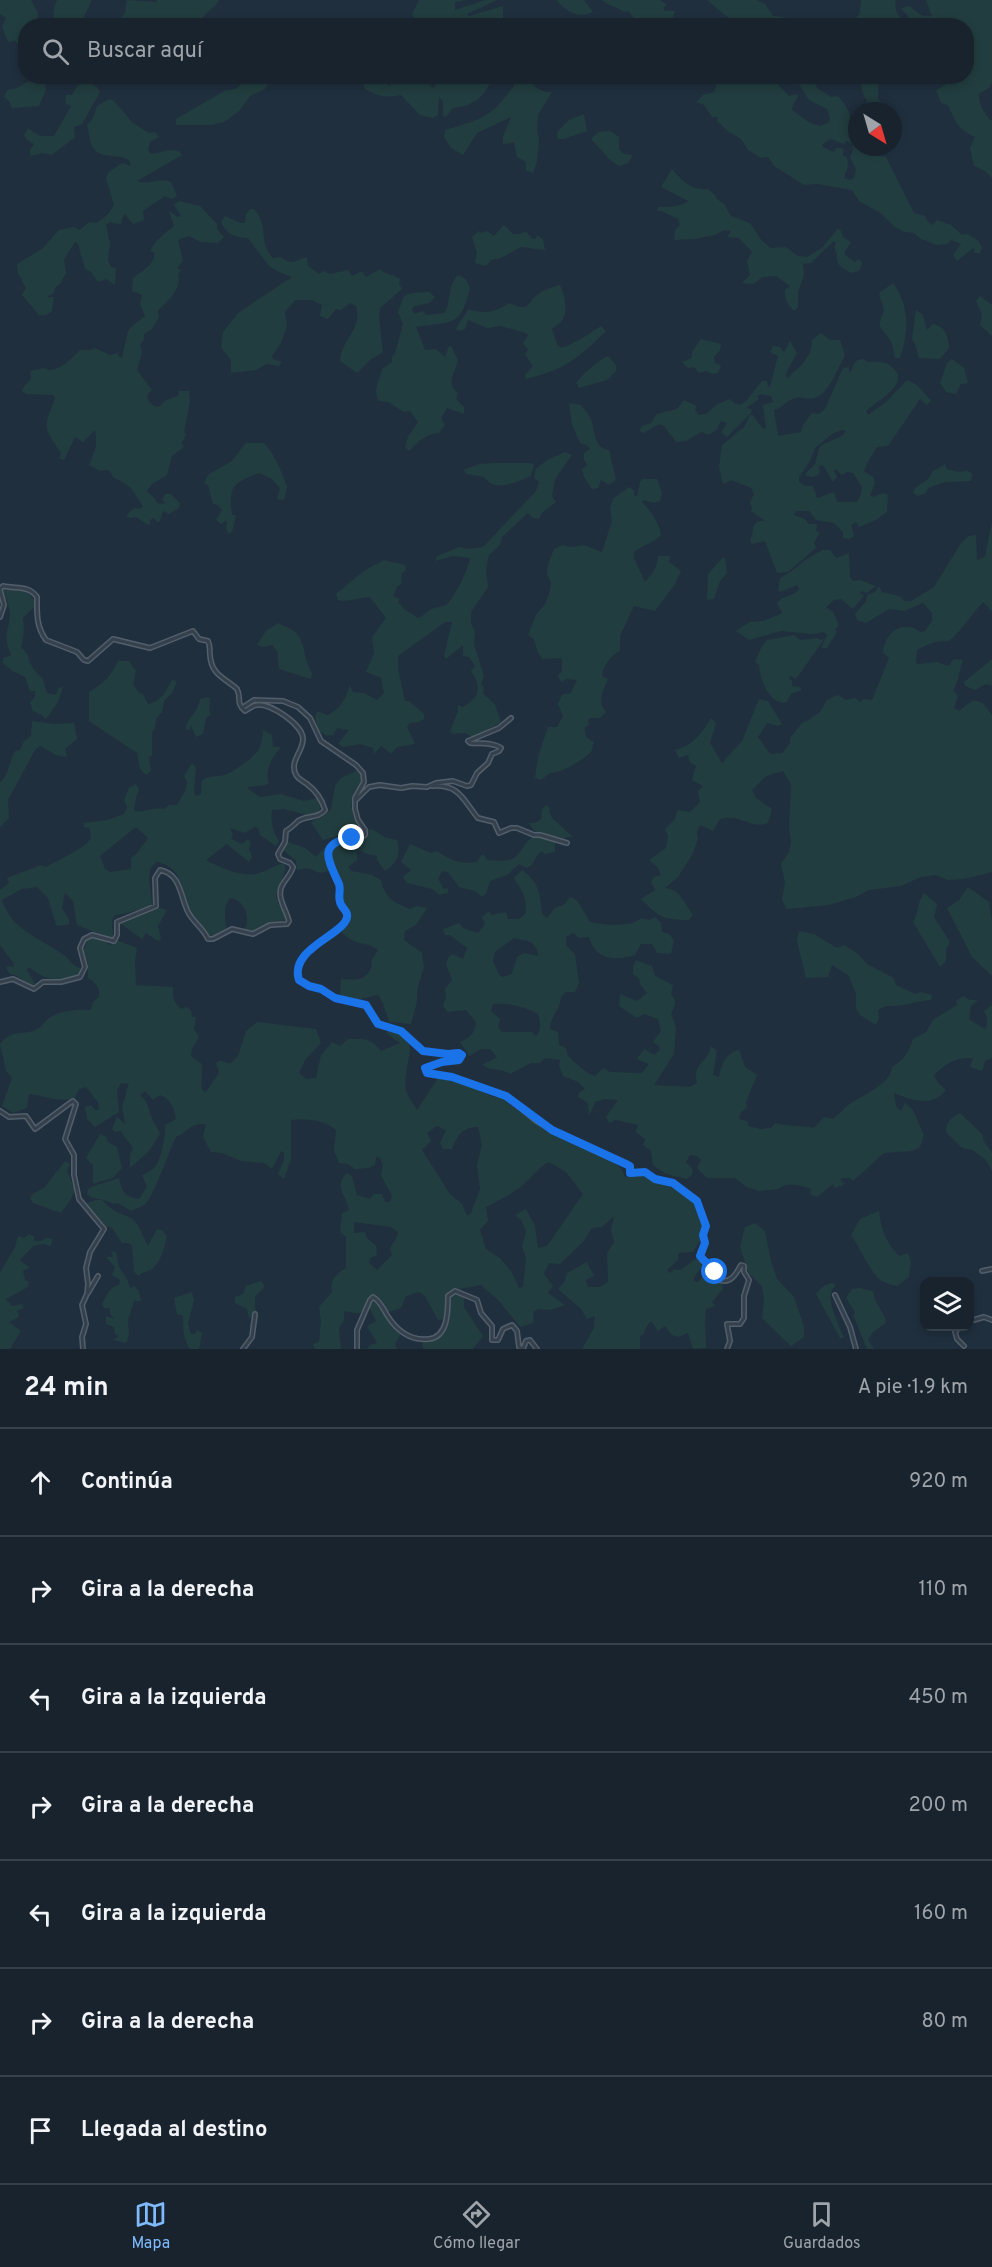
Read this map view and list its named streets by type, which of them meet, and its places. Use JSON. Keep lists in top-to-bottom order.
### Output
{
  "north": "bottom right",
  "page": {
    "search": "Buscar aquí",
    "heading": ["24 min", "A pie · 1.9 km"],
    "list": [
      ["Continúa", "920 m"],
      ["Gira a la derecha", "110 m"],
      ["Gira a la izquierda", "450 m"],
      ["Gira a la derecha", "200 m"],
      ["Gira a la izquierda", "160 m"],
      ["Gira a la derecha", "80 m"],
      "Llegada al destino"
    ],
    "nav": ["Mapa", "Cómo llegar", "Guardados"]
  }
}
